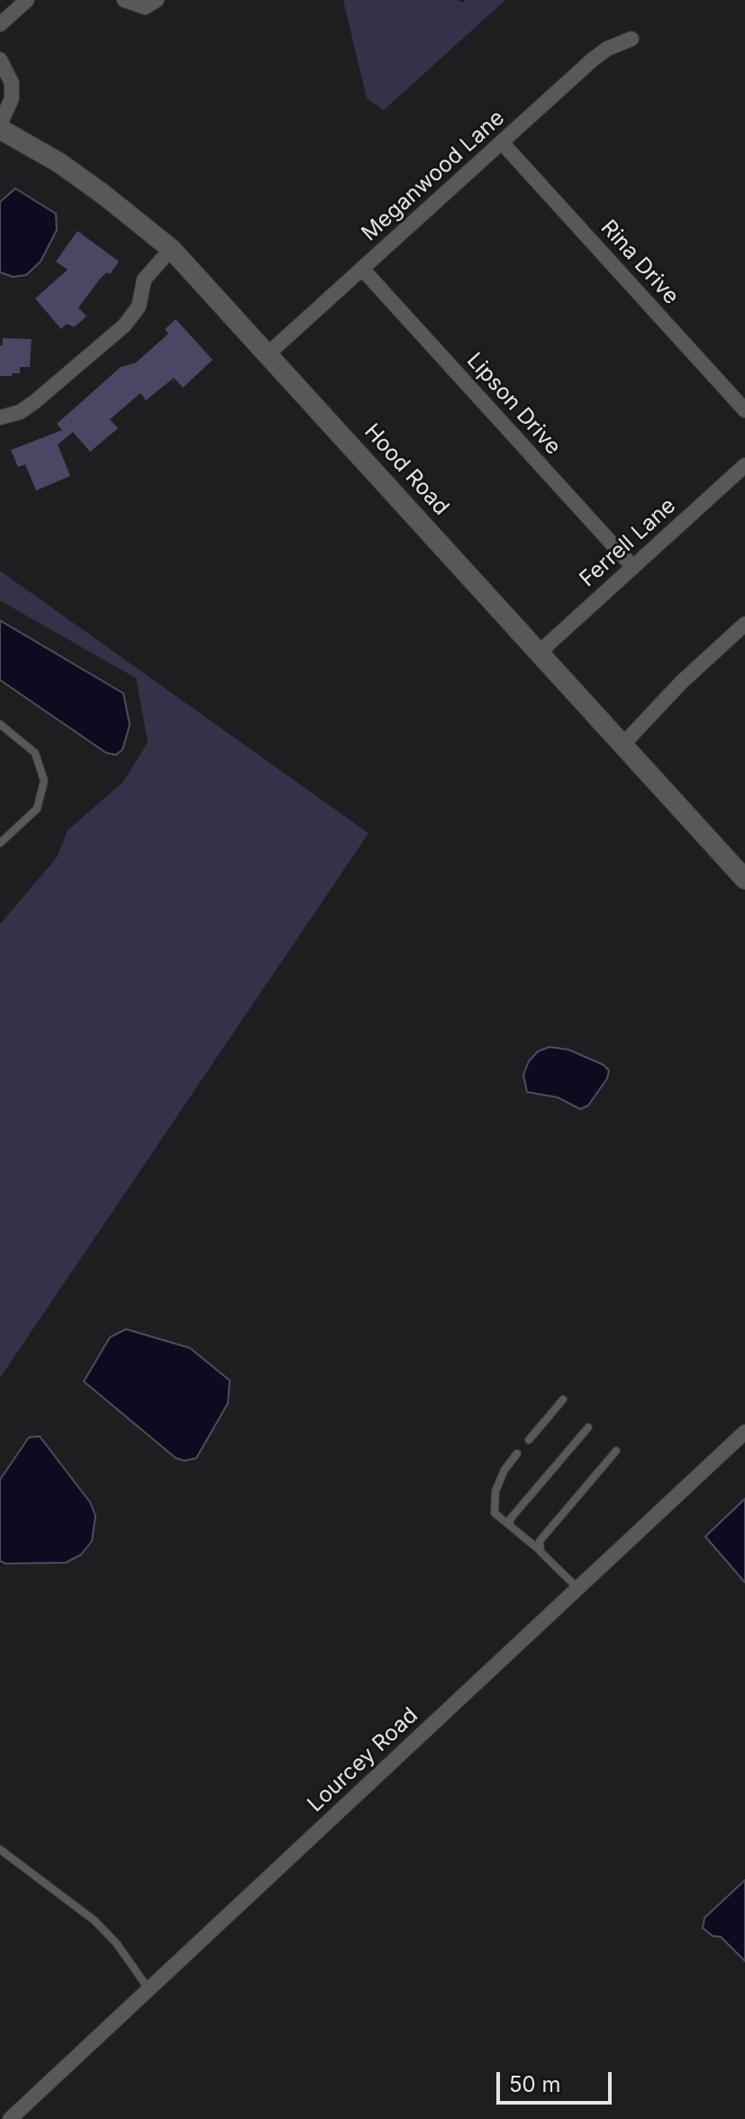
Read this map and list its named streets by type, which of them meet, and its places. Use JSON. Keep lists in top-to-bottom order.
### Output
{
  "streets": {
    "street": [
      "Meganwood Lane",
      "Rina Drive",
      "Lipson Drive",
      "Hood Road",
      "Ferrell Lane",
      "Lourcey Road"
    ]
  },
  "crossings": [
    ["Meganwood Lane", "Rina Drive"],
    ["Meganwood Lane", "Lipson Drive"],
    ["Meganwood Lane", "Hood Road"],
    ["Lipson Drive", "Ferrell Lane"],
    ["Hood Road", "Ferrell Lane"]
  ],
  "scale_bar": "50 m"
}
